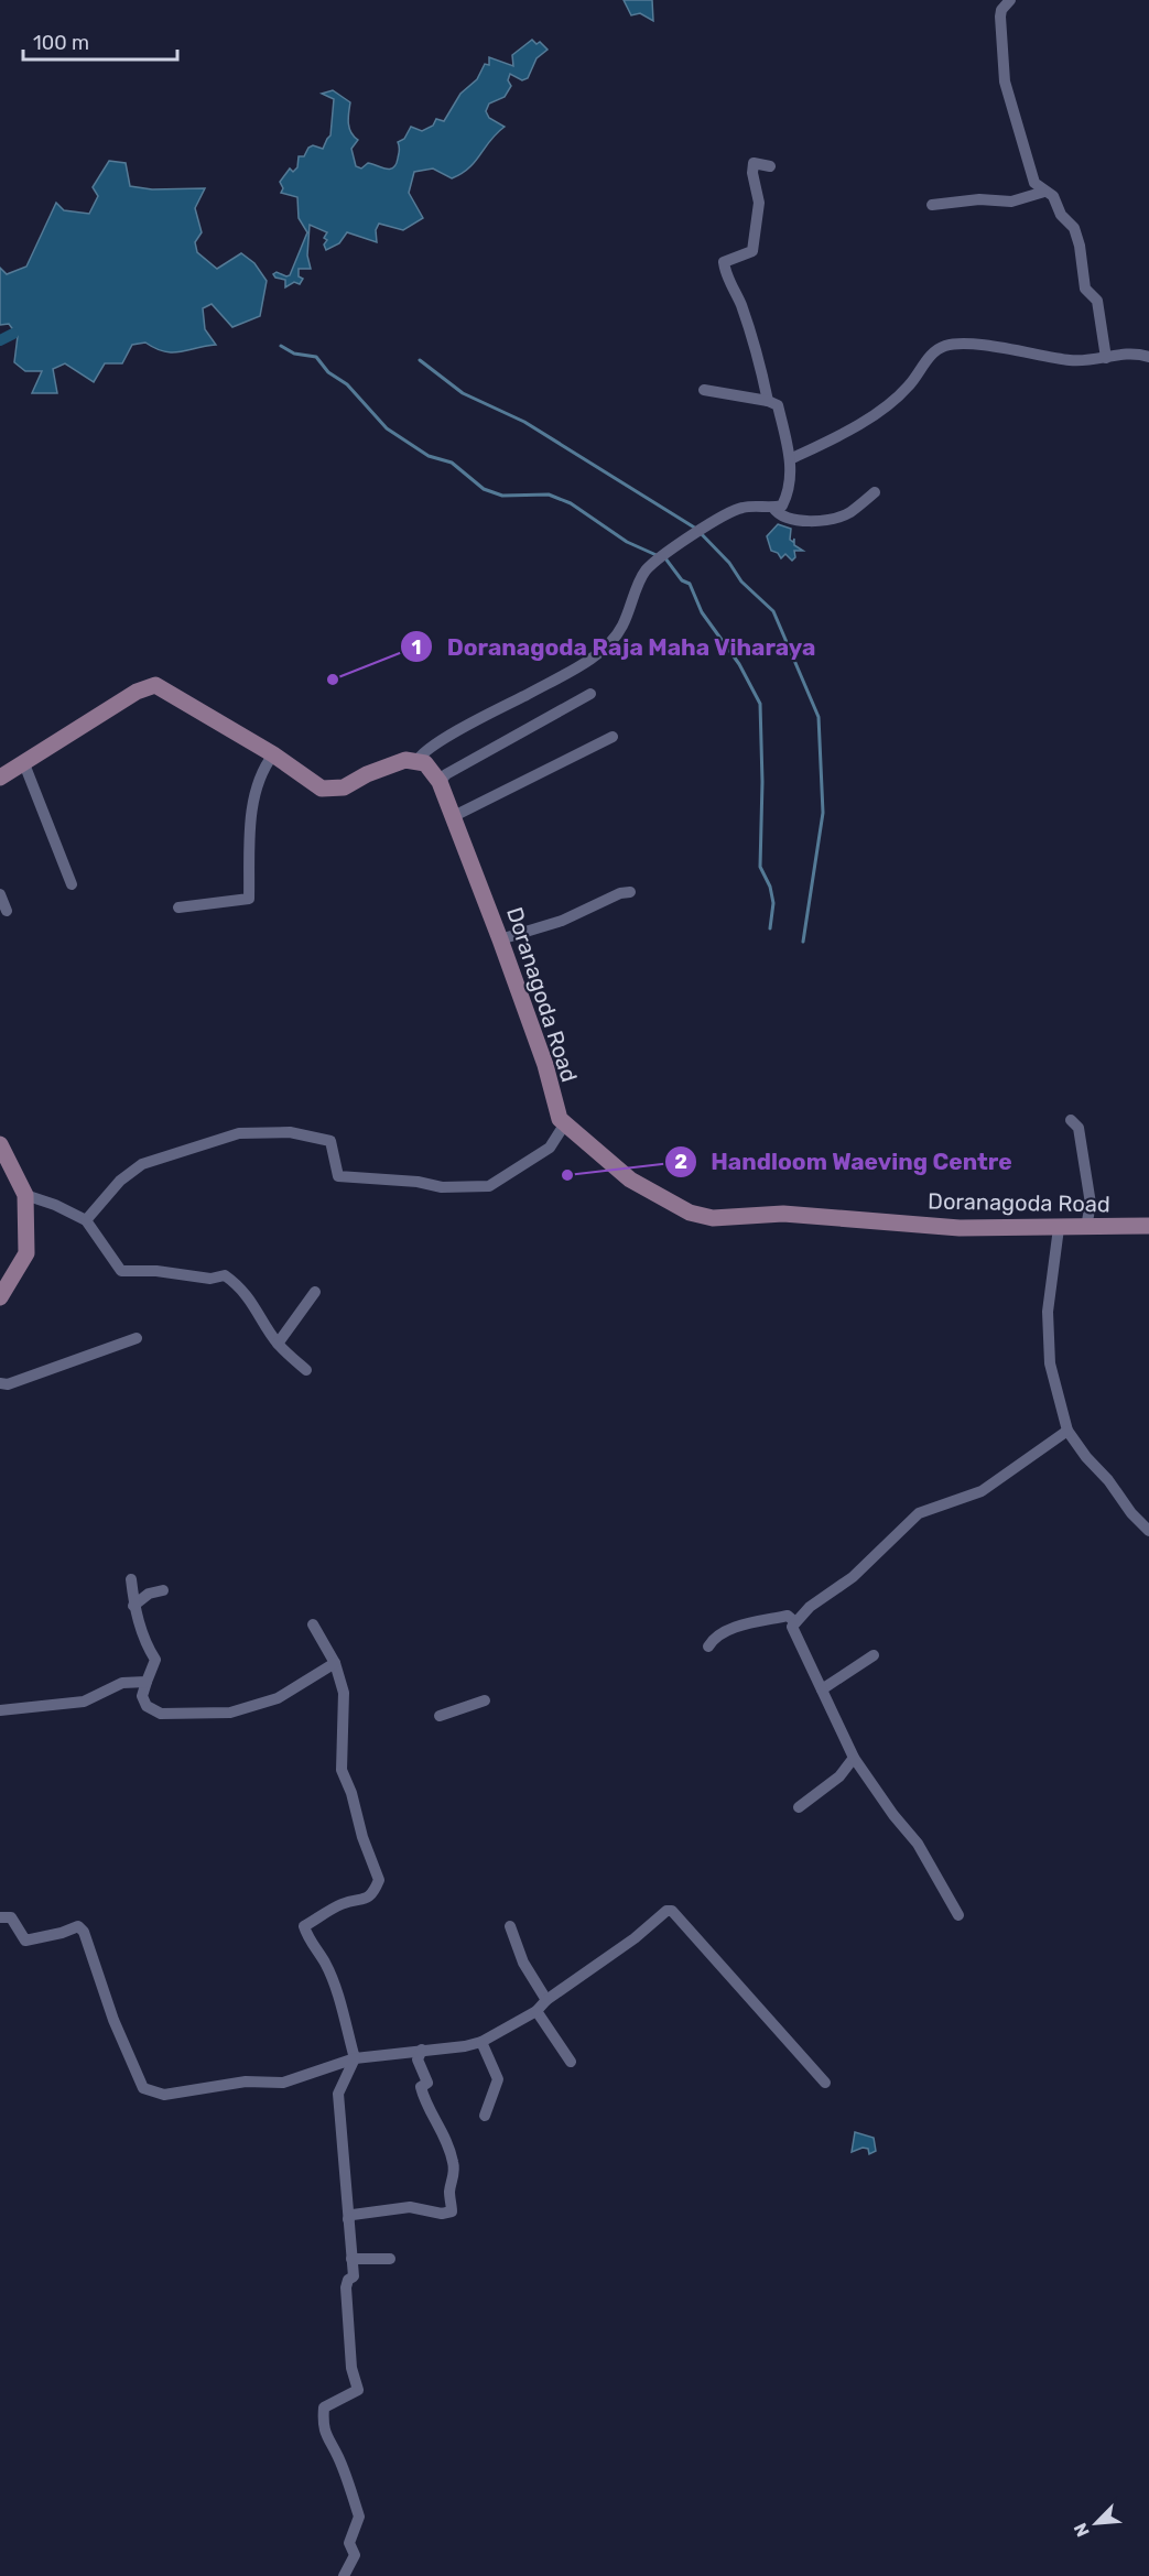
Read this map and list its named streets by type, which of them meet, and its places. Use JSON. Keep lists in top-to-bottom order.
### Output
{
  "streets": {
    "street": ["Doranagoda Road"]
  },
  "places": ["Doranagoda Raja Maha Viharaya", "Handloom Waeving Centre"],
  "scale_bar": "100 m",
  "north": "bottom left"
}
